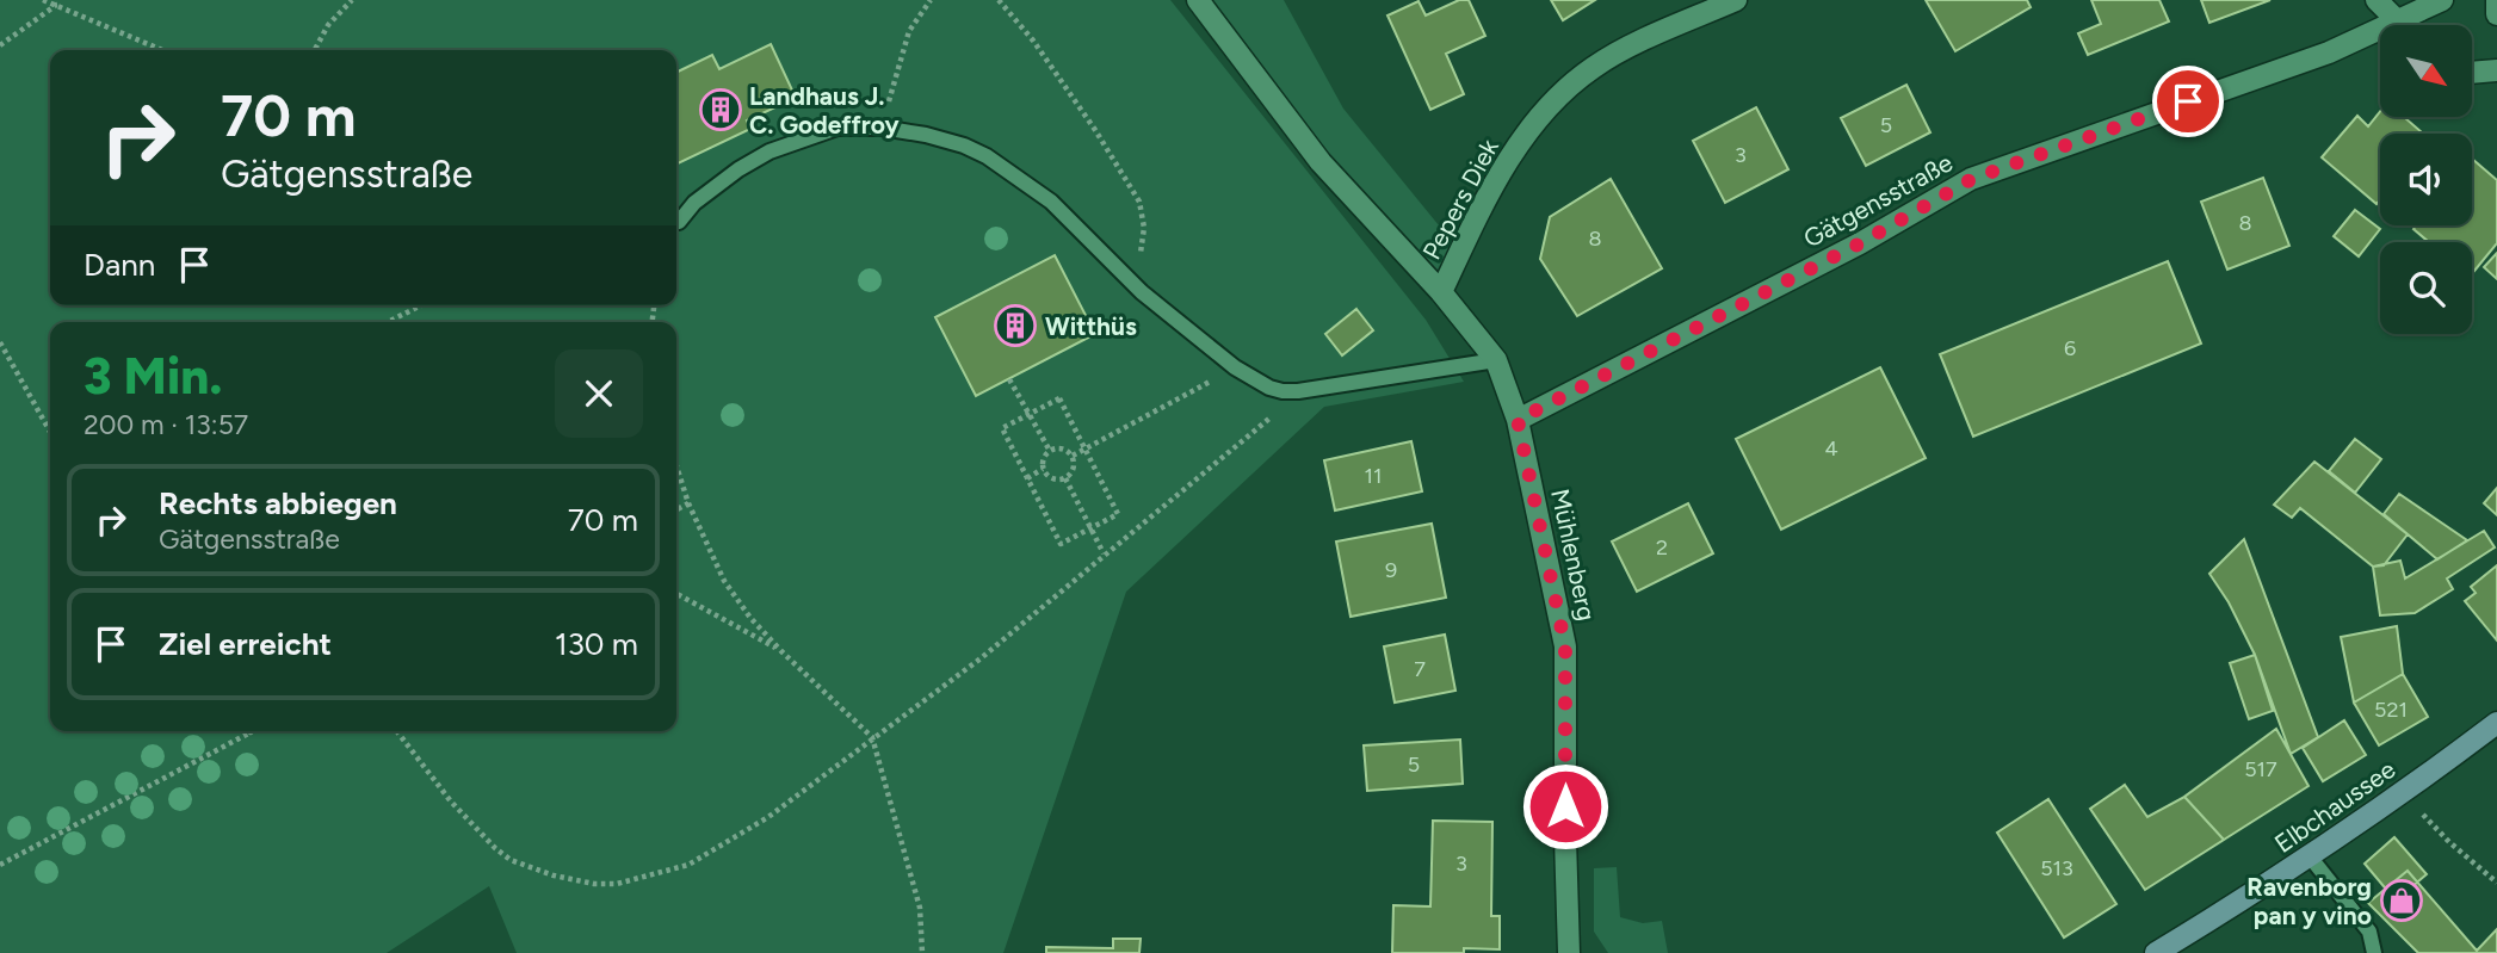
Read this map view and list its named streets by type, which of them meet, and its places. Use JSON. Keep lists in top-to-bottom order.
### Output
{
  "streets": {
    "main road": ["Elbchaussee"],
    "street": ["Pepers Diek", "Gätgensstraße", "Mühlenberg"]
  },
  "crossings": [
    ["Pepers Diek", "Gätgensstraße"],
    ["Pepers Diek", "Mühlenberg"],
    ["Gätgensstraße", "Mühlenberg"]
  ],
  "places": {
    "building": ["Landhaus J. C. Godeffroy", "Witthüs"],
    "shop": ["Ravenborg pan y vino"]
  },
  "house_numbers": [
    "5",
    "3",
    "8",
    "8",
    "6",
    "4",
    "11",
    "2",
    "9",
    "7",
    "521",
    "5",
    "517",
    "3",
    "513"
  ],
  "north": "bottom right",
  "page": {
    "turn": ["70 m", "Gätgensstraße"],
    "then": "Dann",
    "heading": ["3 Min.", "200 m · 13:57"],
    "list": [
      {
        "name": "Rechts abbiegen",
        "note": "Gätgensstraße",
        "value": "70 m"
      },
      {
        "name": "Ziel erreicht",
        "value": "130 m"
      }
    ]
  }
}
